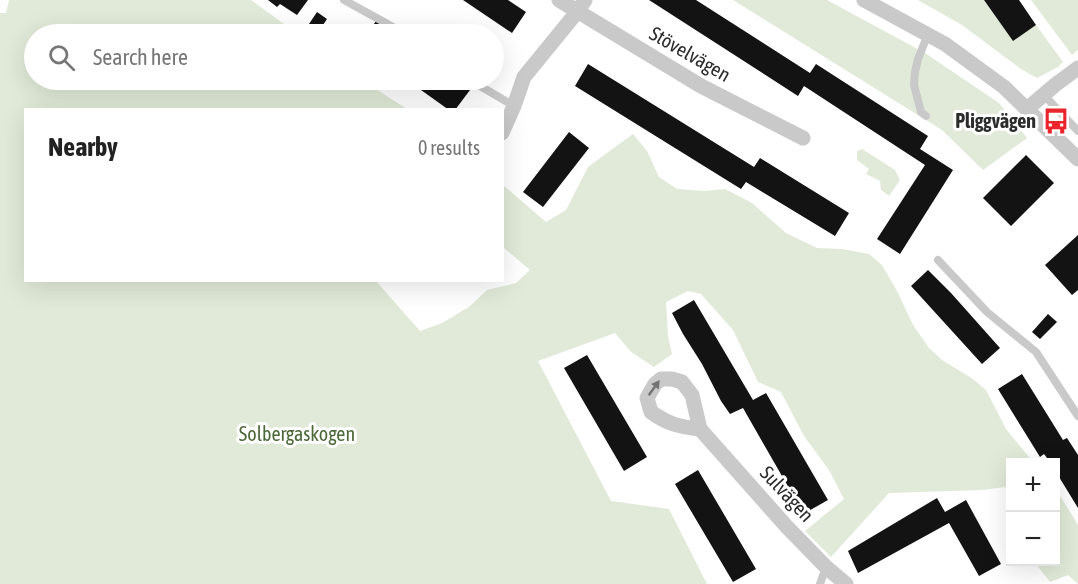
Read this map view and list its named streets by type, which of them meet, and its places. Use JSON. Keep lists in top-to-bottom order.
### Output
{
  "streets": {
    "street": ["Stövelvägen", "Sulvägen"]
  },
  "parks": ["Solbergaskogen"],
  "places": {
    "bus stop": ["Pliggvägen"]
  },
  "page": {
    "search": "Search here",
    "heading": ["Nearby", "0 results"],
    "map_buttons": ["+", "−"]
  }
}
